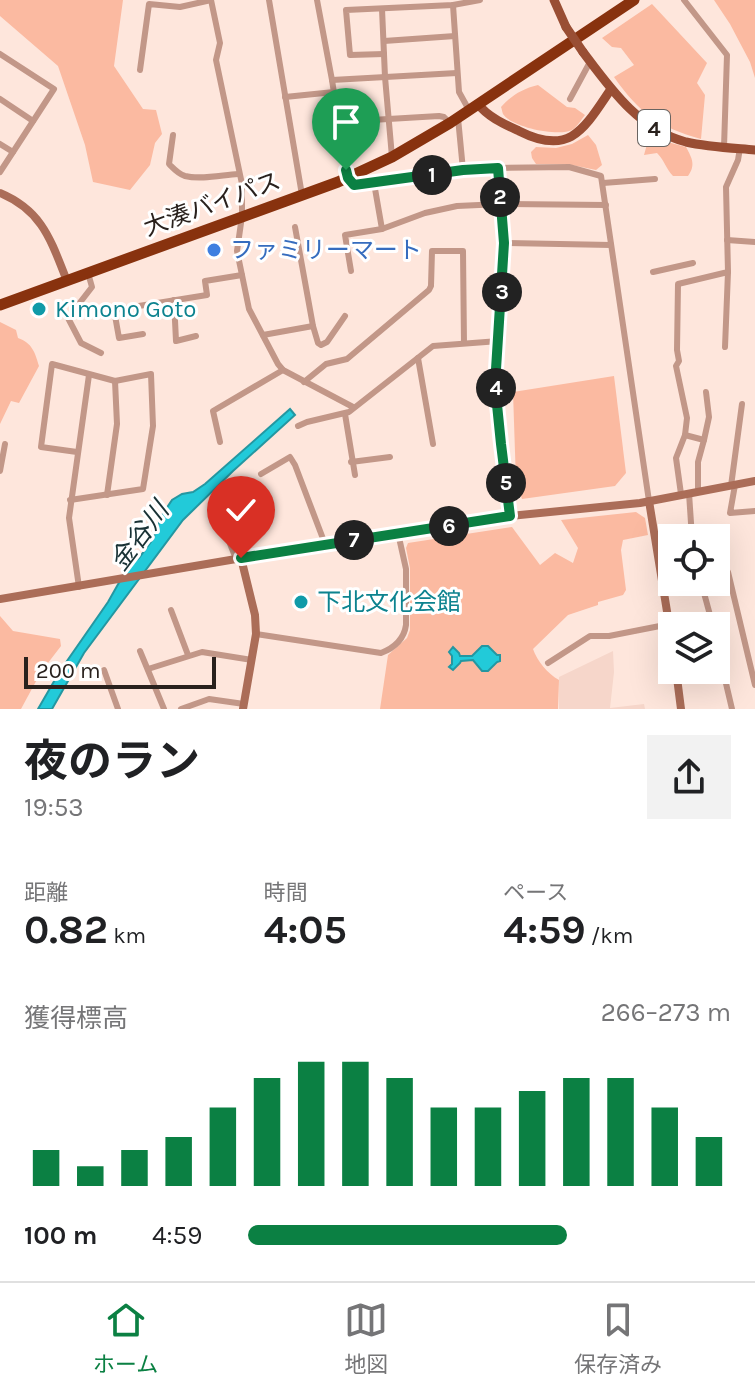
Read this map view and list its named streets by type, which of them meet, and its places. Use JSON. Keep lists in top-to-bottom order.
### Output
{
  "streets": {
    "highway": ["大湊バイパス"],
    "main road": ["4"]
  },
  "water": ["金谷川"],
  "places": ["ファミリーマート", "Kimono Goto", "下北文化会館"],
  "scale_bar": "200 m",
  "page": {
    "pins": [
      "1",
      "2",
      "3",
      "4",
      "5",
      "6",
      "7"
    ],
    "scale": "200 m",
    "heading": ["夜のラン", "19:53"],
    "stats": [
      ["距離", "0.82 km"],
      ["時間", "4:05"],
      ["ペース", "4:59 /km"]
    ],
    "chart": ["獲得標高", "266–273 m"],
    "list": [
      {
        "name": "100 m",
        "note": "4:59"
      }
    ],
    "tabs": ["ホーム", "地図", "保存済み"]
  }
}
